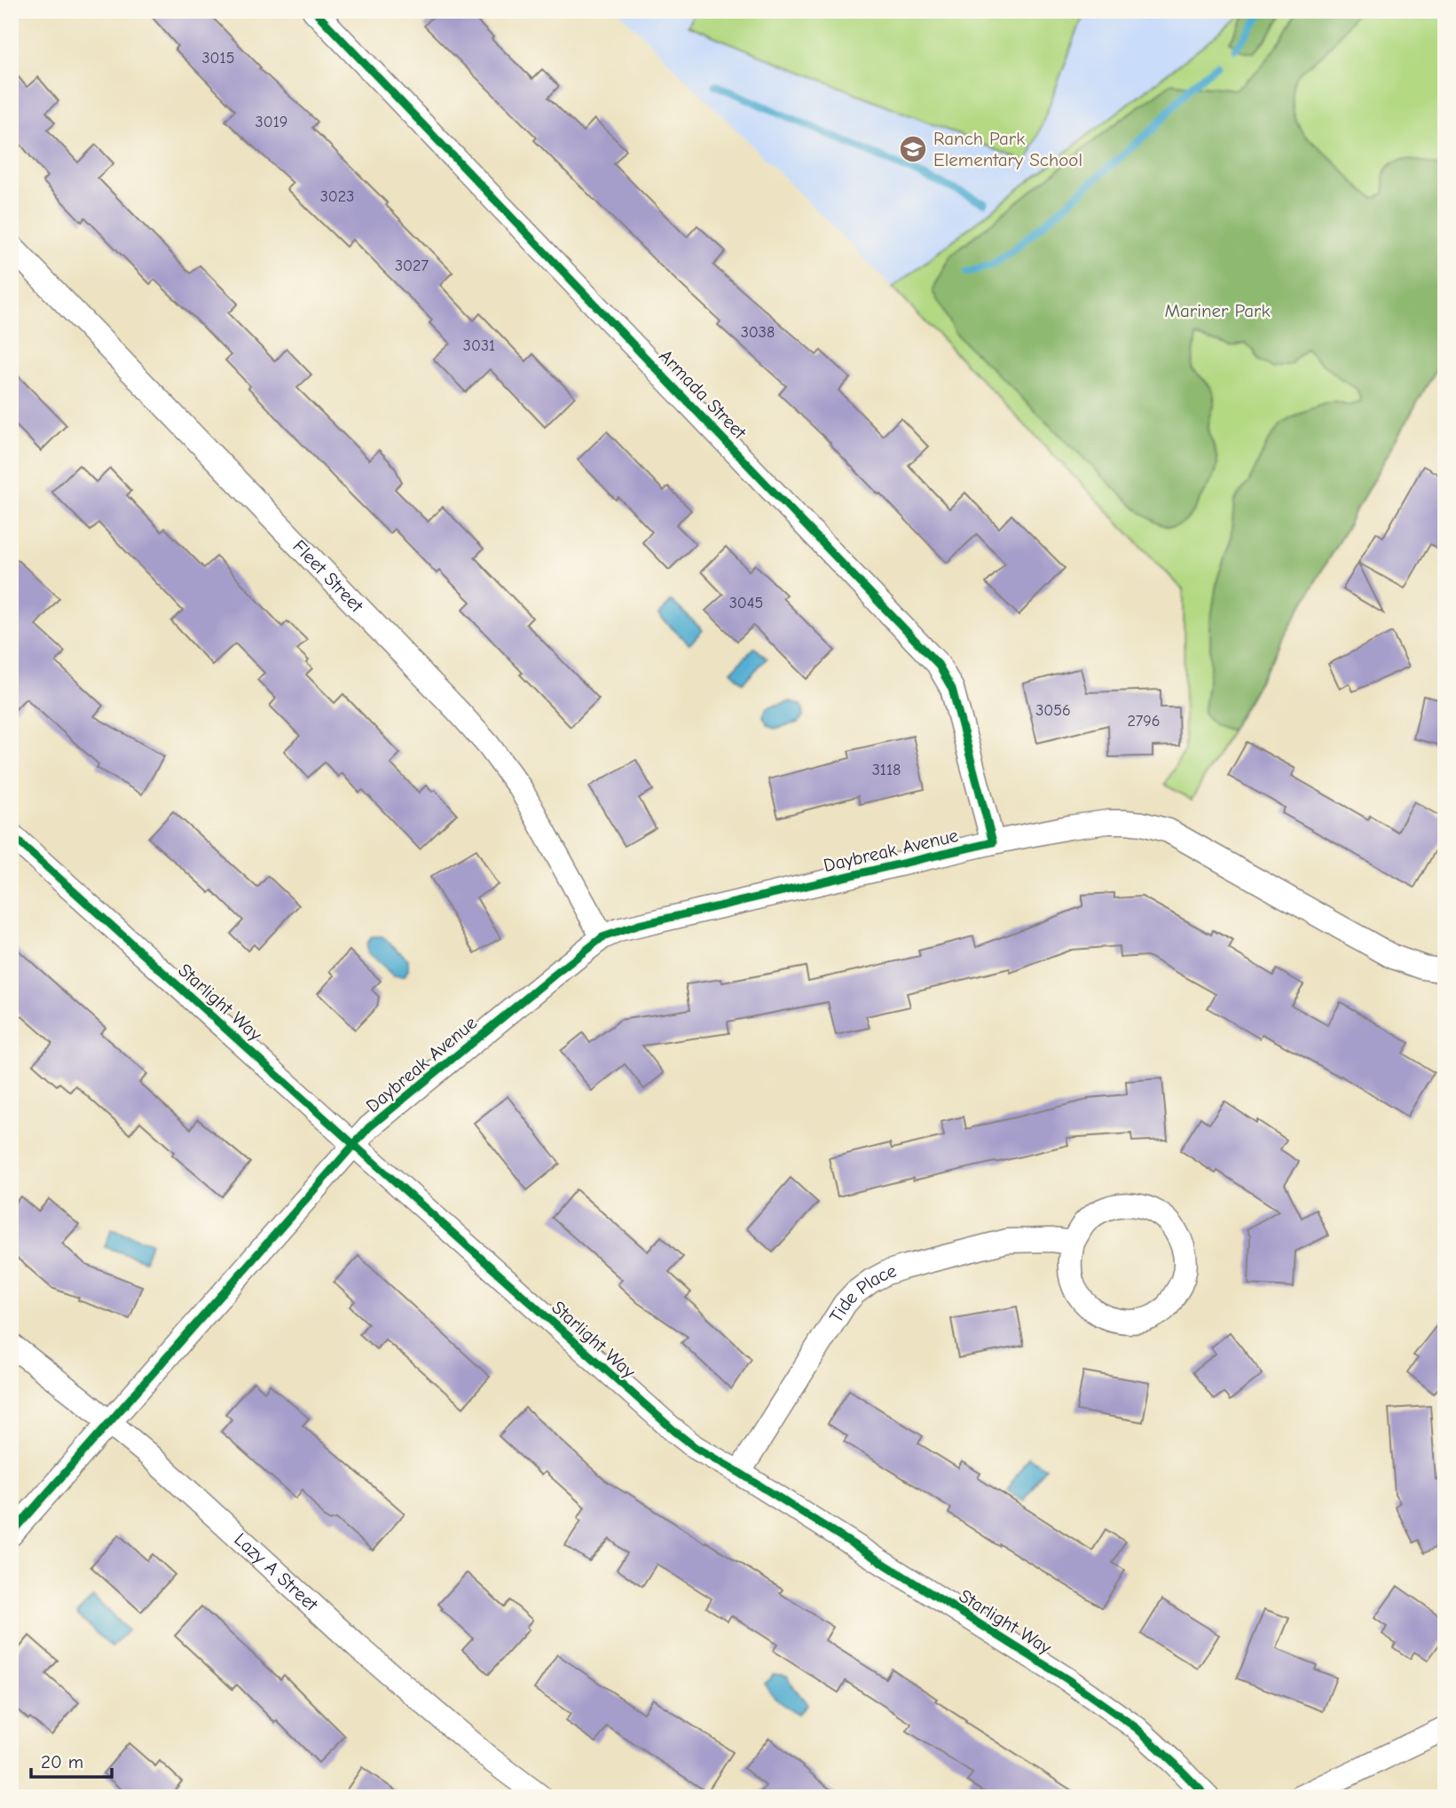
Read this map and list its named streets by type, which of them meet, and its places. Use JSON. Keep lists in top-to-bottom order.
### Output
{
  "streets": {
    "street": [
      "Armada Street",
      "Fleet Street",
      "Daybreak Avenue",
      "Starlight Way",
      "Tide Place",
      "Lazy A Street"
    ]
  },
  "crossings": [
    ["Armada Street", "Daybreak Avenue"],
    ["Fleet Street", "Daybreak Avenue"],
    ["Daybreak Avenue", "Starlight Way"],
    ["Daybreak Avenue", "Lazy A Street"],
    ["Starlight Way", "Tide Place"]
  ],
  "parks": ["Mariner Park"],
  "places": {
    "school or university": ["Ranch Park Elementary School"]
  },
  "house_numbers": [
    "3015",
    "3019",
    "3023",
    "3027",
    "3038",
    "3031",
    "3045",
    "3056",
    "2796",
    "3118"
  ],
  "scale_bar": "20 m"
}
